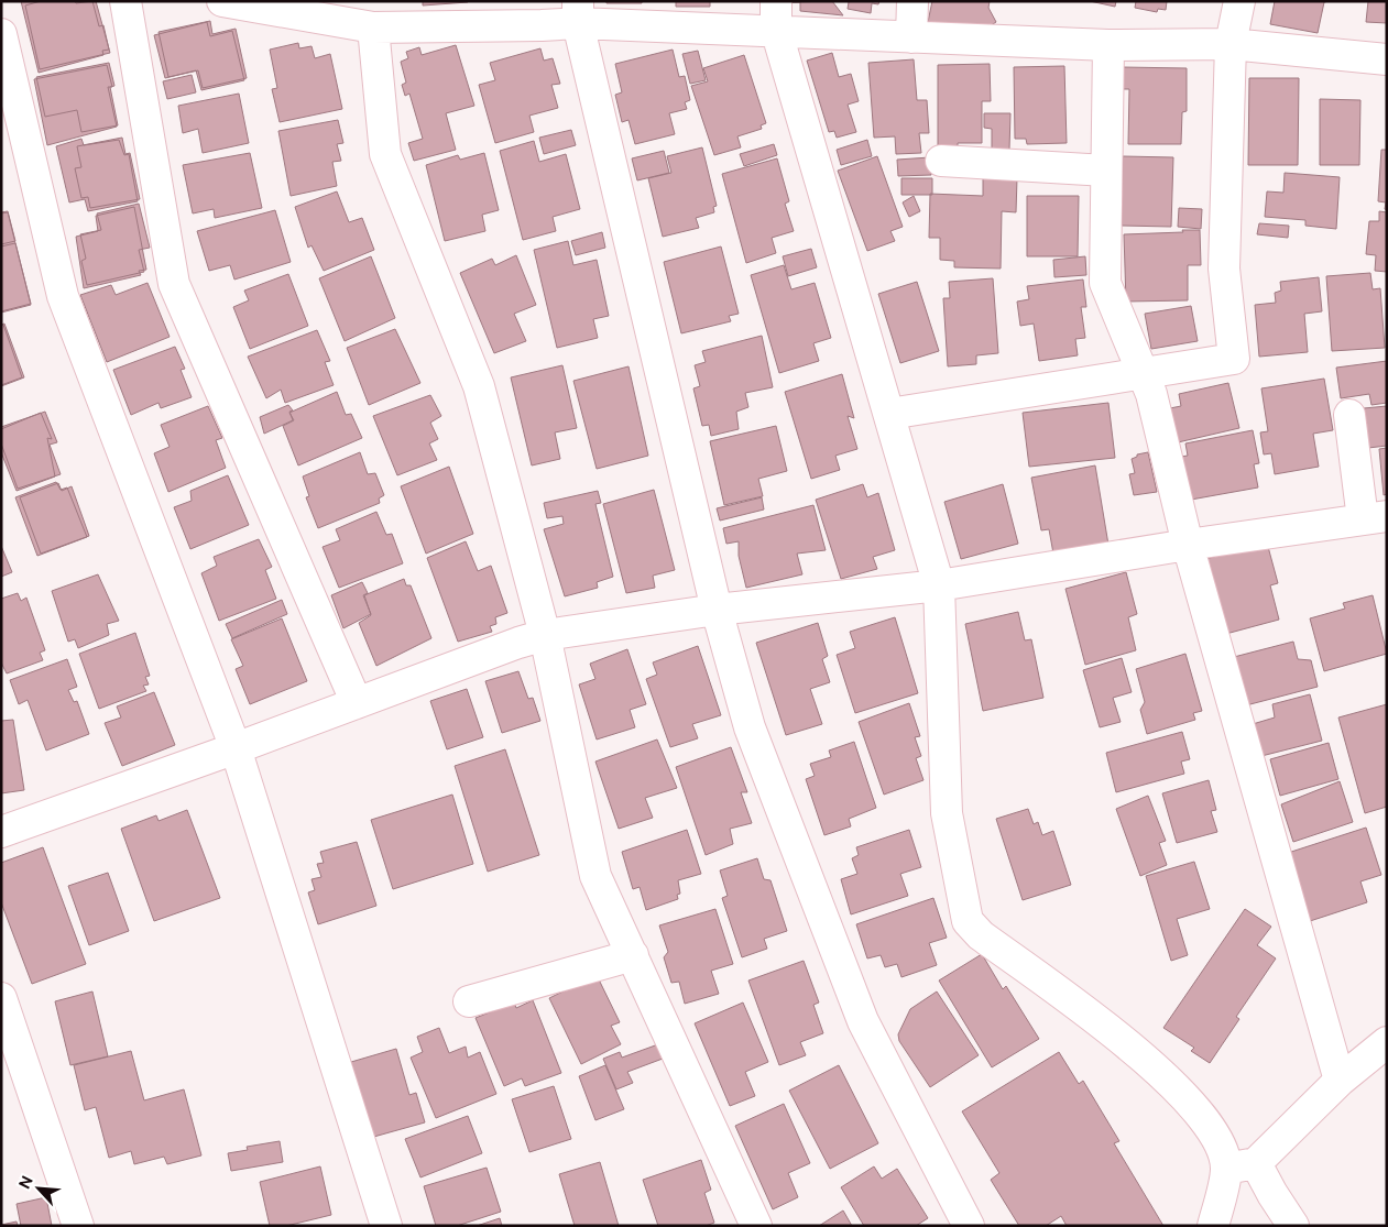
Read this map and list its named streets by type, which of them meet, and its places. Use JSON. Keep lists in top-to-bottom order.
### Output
{
  "north": "top left"
}
